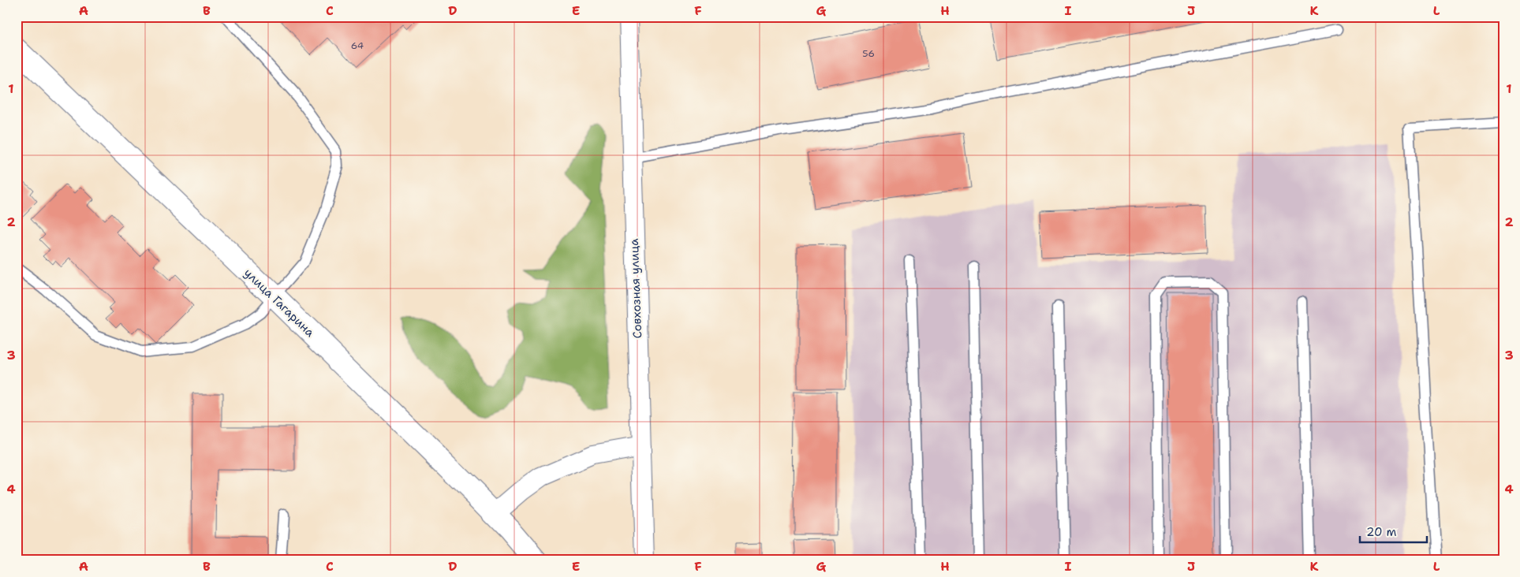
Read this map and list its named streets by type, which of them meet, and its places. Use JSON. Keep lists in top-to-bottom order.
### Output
{
  "streets": {
    "street": ["Совхозная улица", "улица Гагарина"]
  },
  "house_numbers": ["64", "56"],
  "scale_bar": "20 m",
  "grid": {
    "columns": [
      "A",
      "B",
      "C",
      "D",
      "E",
      "F",
      "G",
      "H",
      "I",
      "J",
      "K",
      "L"
    ],
    "rows": [
      "1",
      "2",
      "3",
      "4"
    ]
  }
}
